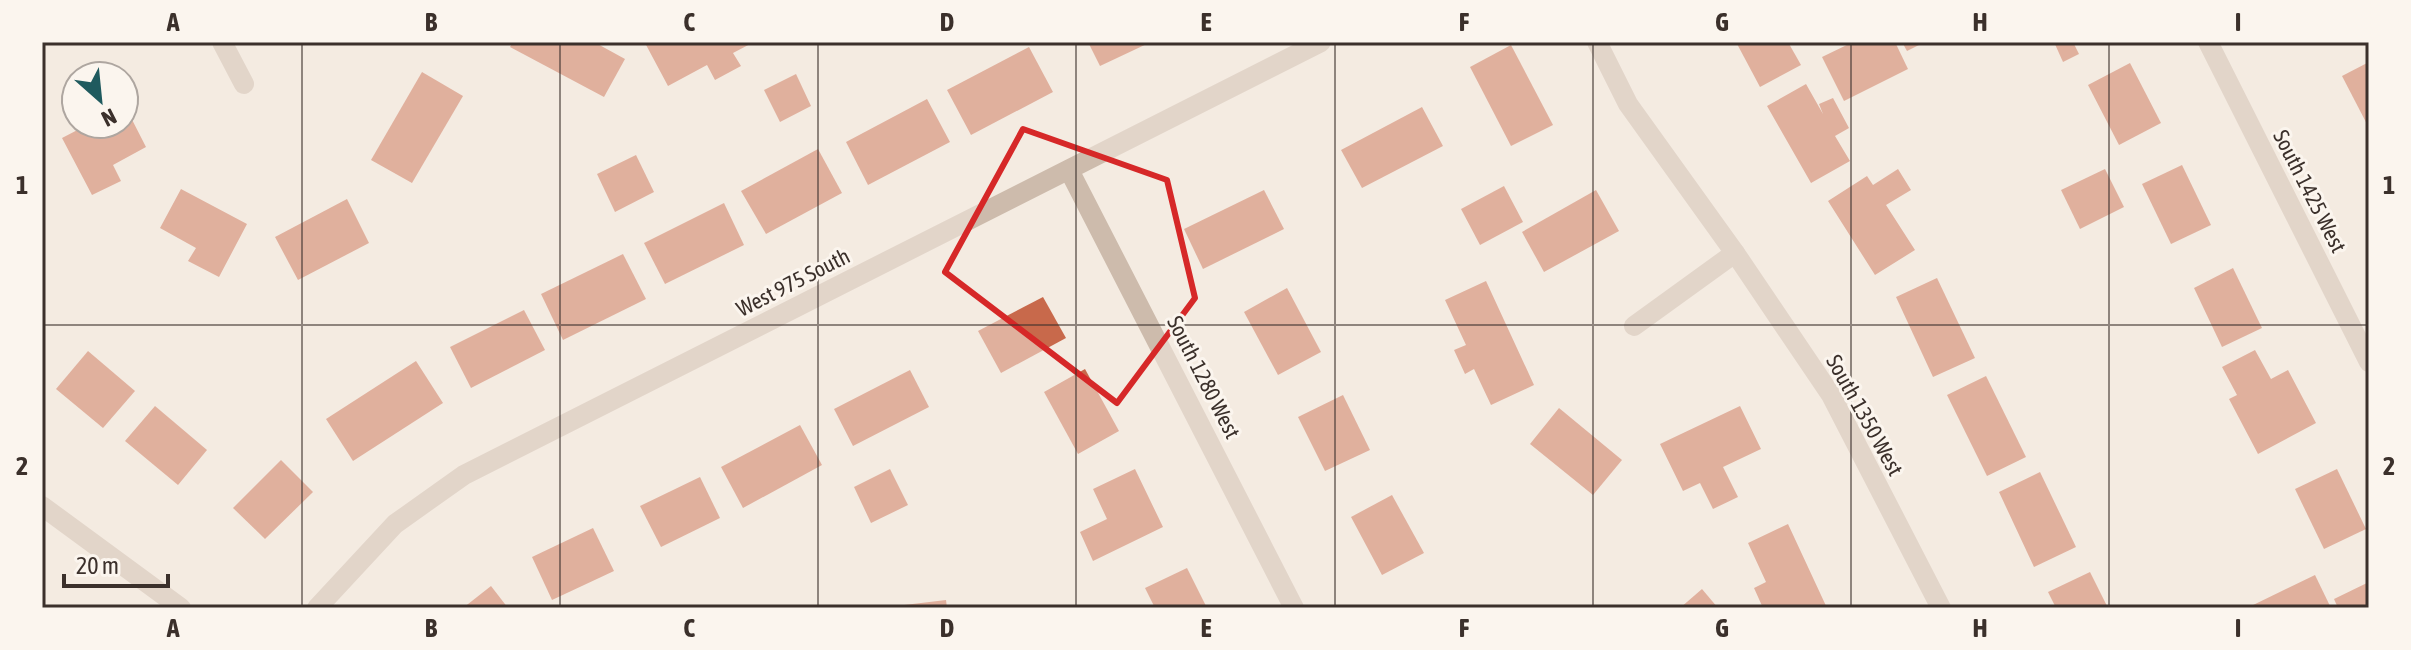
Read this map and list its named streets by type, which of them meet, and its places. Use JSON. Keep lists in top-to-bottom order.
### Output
{
  "streets": {
    "street": [
      "South 1425 West",
      "West 975 South",
      "South 1280 West",
      "South 1350 West"
    ]
  },
  "crossings": [
    ["West 975 South", "South 1280 West"]
  ],
  "scale_bar": "20 m",
  "north": "bottom right",
  "grid": {
    "columns": [
      "A",
      "B",
      "C",
      "D",
      "E",
      "F",
      "G",
      "H",
      "I"
    ],
    "rows": ["1", "2"]
  }
}
